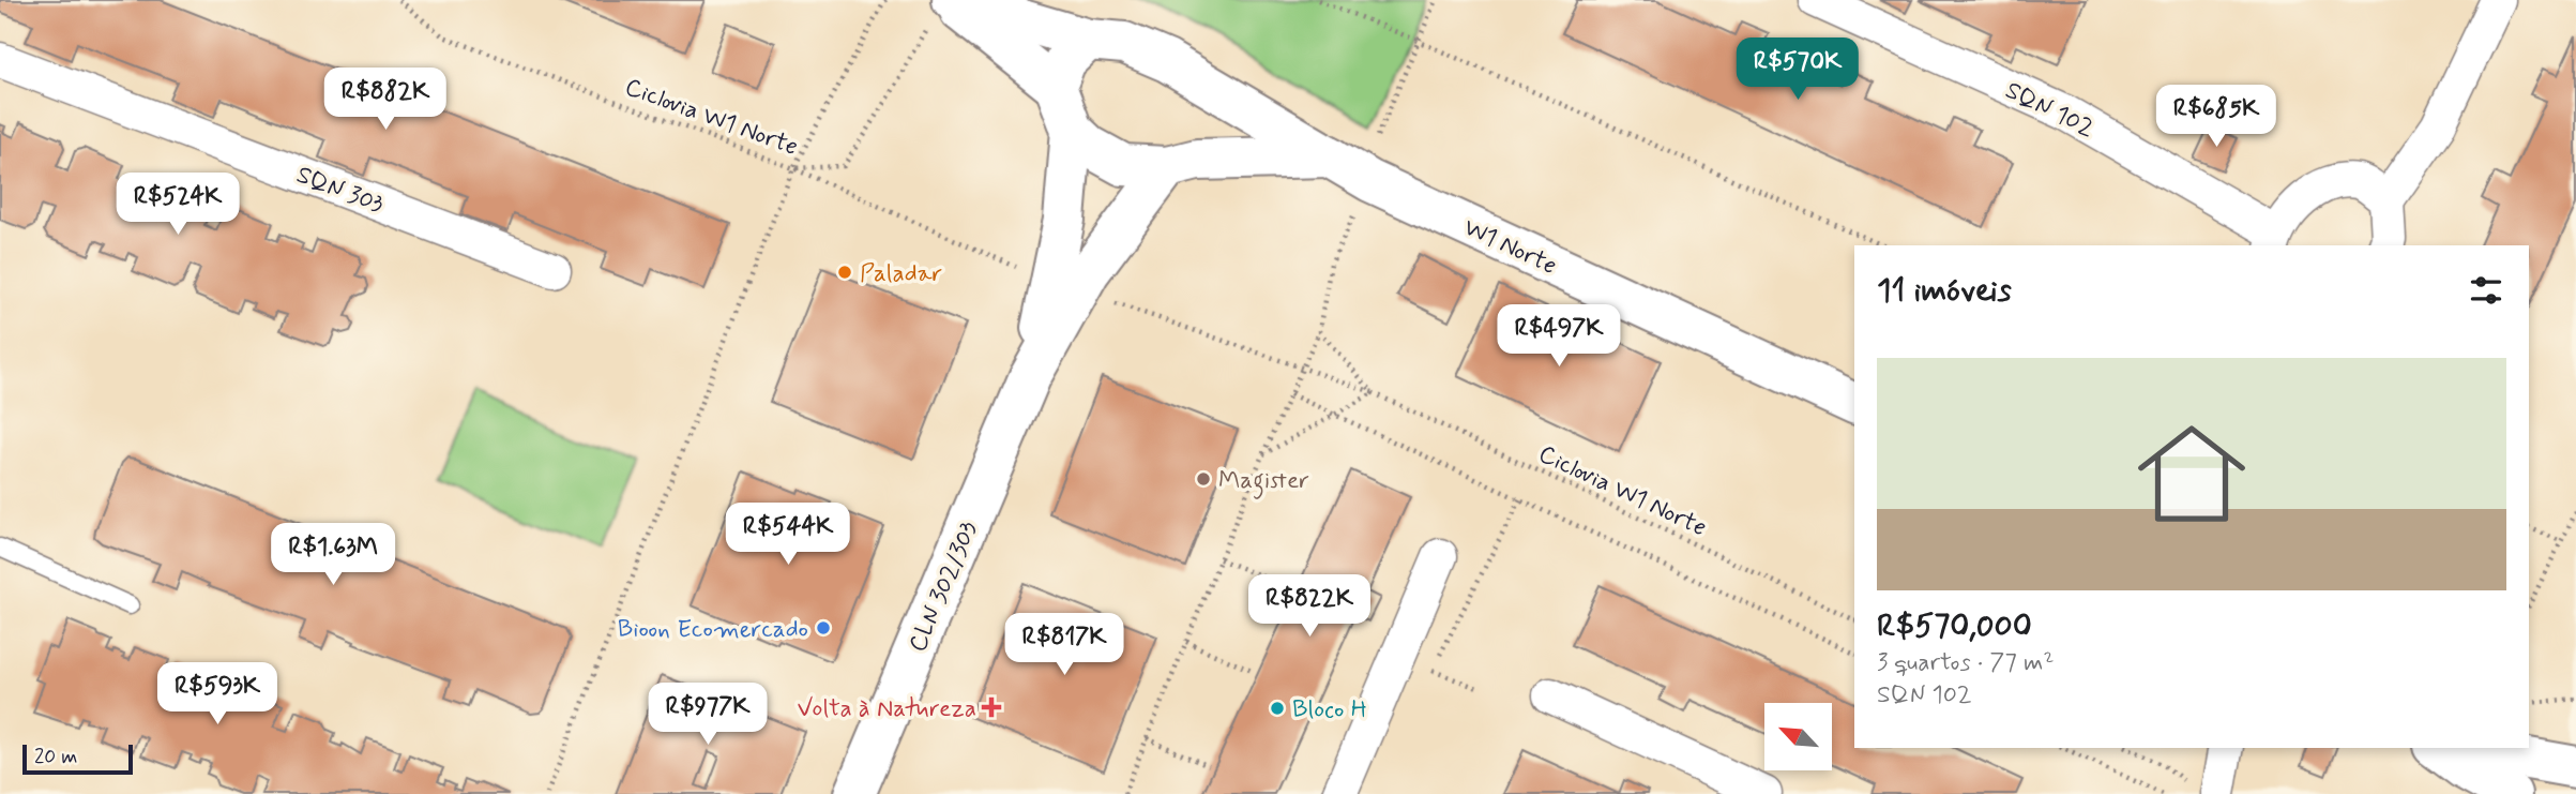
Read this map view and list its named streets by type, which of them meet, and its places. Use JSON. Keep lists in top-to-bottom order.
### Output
{
  "streets": {
    "street": [
      "SQN 102",
      "SQN 303",
      "W1 Norte",
      "CLN 302/303"
    ],
    "path": ["Ciclovia W1 Norte"]
  },
  "crossings": [
    ["W1 Norte", "CLN 302/303"]
  ],
  "places": {
    "other": [
      "Paladar",
      "Magister",
      "Bioon Ecomercado",
      "Bloco H"
    ],
    "health": ["Volta à Natureza"]
  },
  "scale_bar": "20 m",
  "north": "top left",
  "page": {
    "price": [
      "R$570K",
      "R$882K",
      "R$685K",
      "R$524K",
      "R$497K",
      "R$544K",
      "R$1.63M",
      "R$822K",
      "R$817K",
      "R$593K",
      "R$977K"
    ],
    "heading": "11 imóveis",
    "list": [
      {
        "name": "R$570,000",
        "note": "3 quartos · 77 m² · SQN 102"
      }
    ],
    "scale": "20 m"
  }
}
